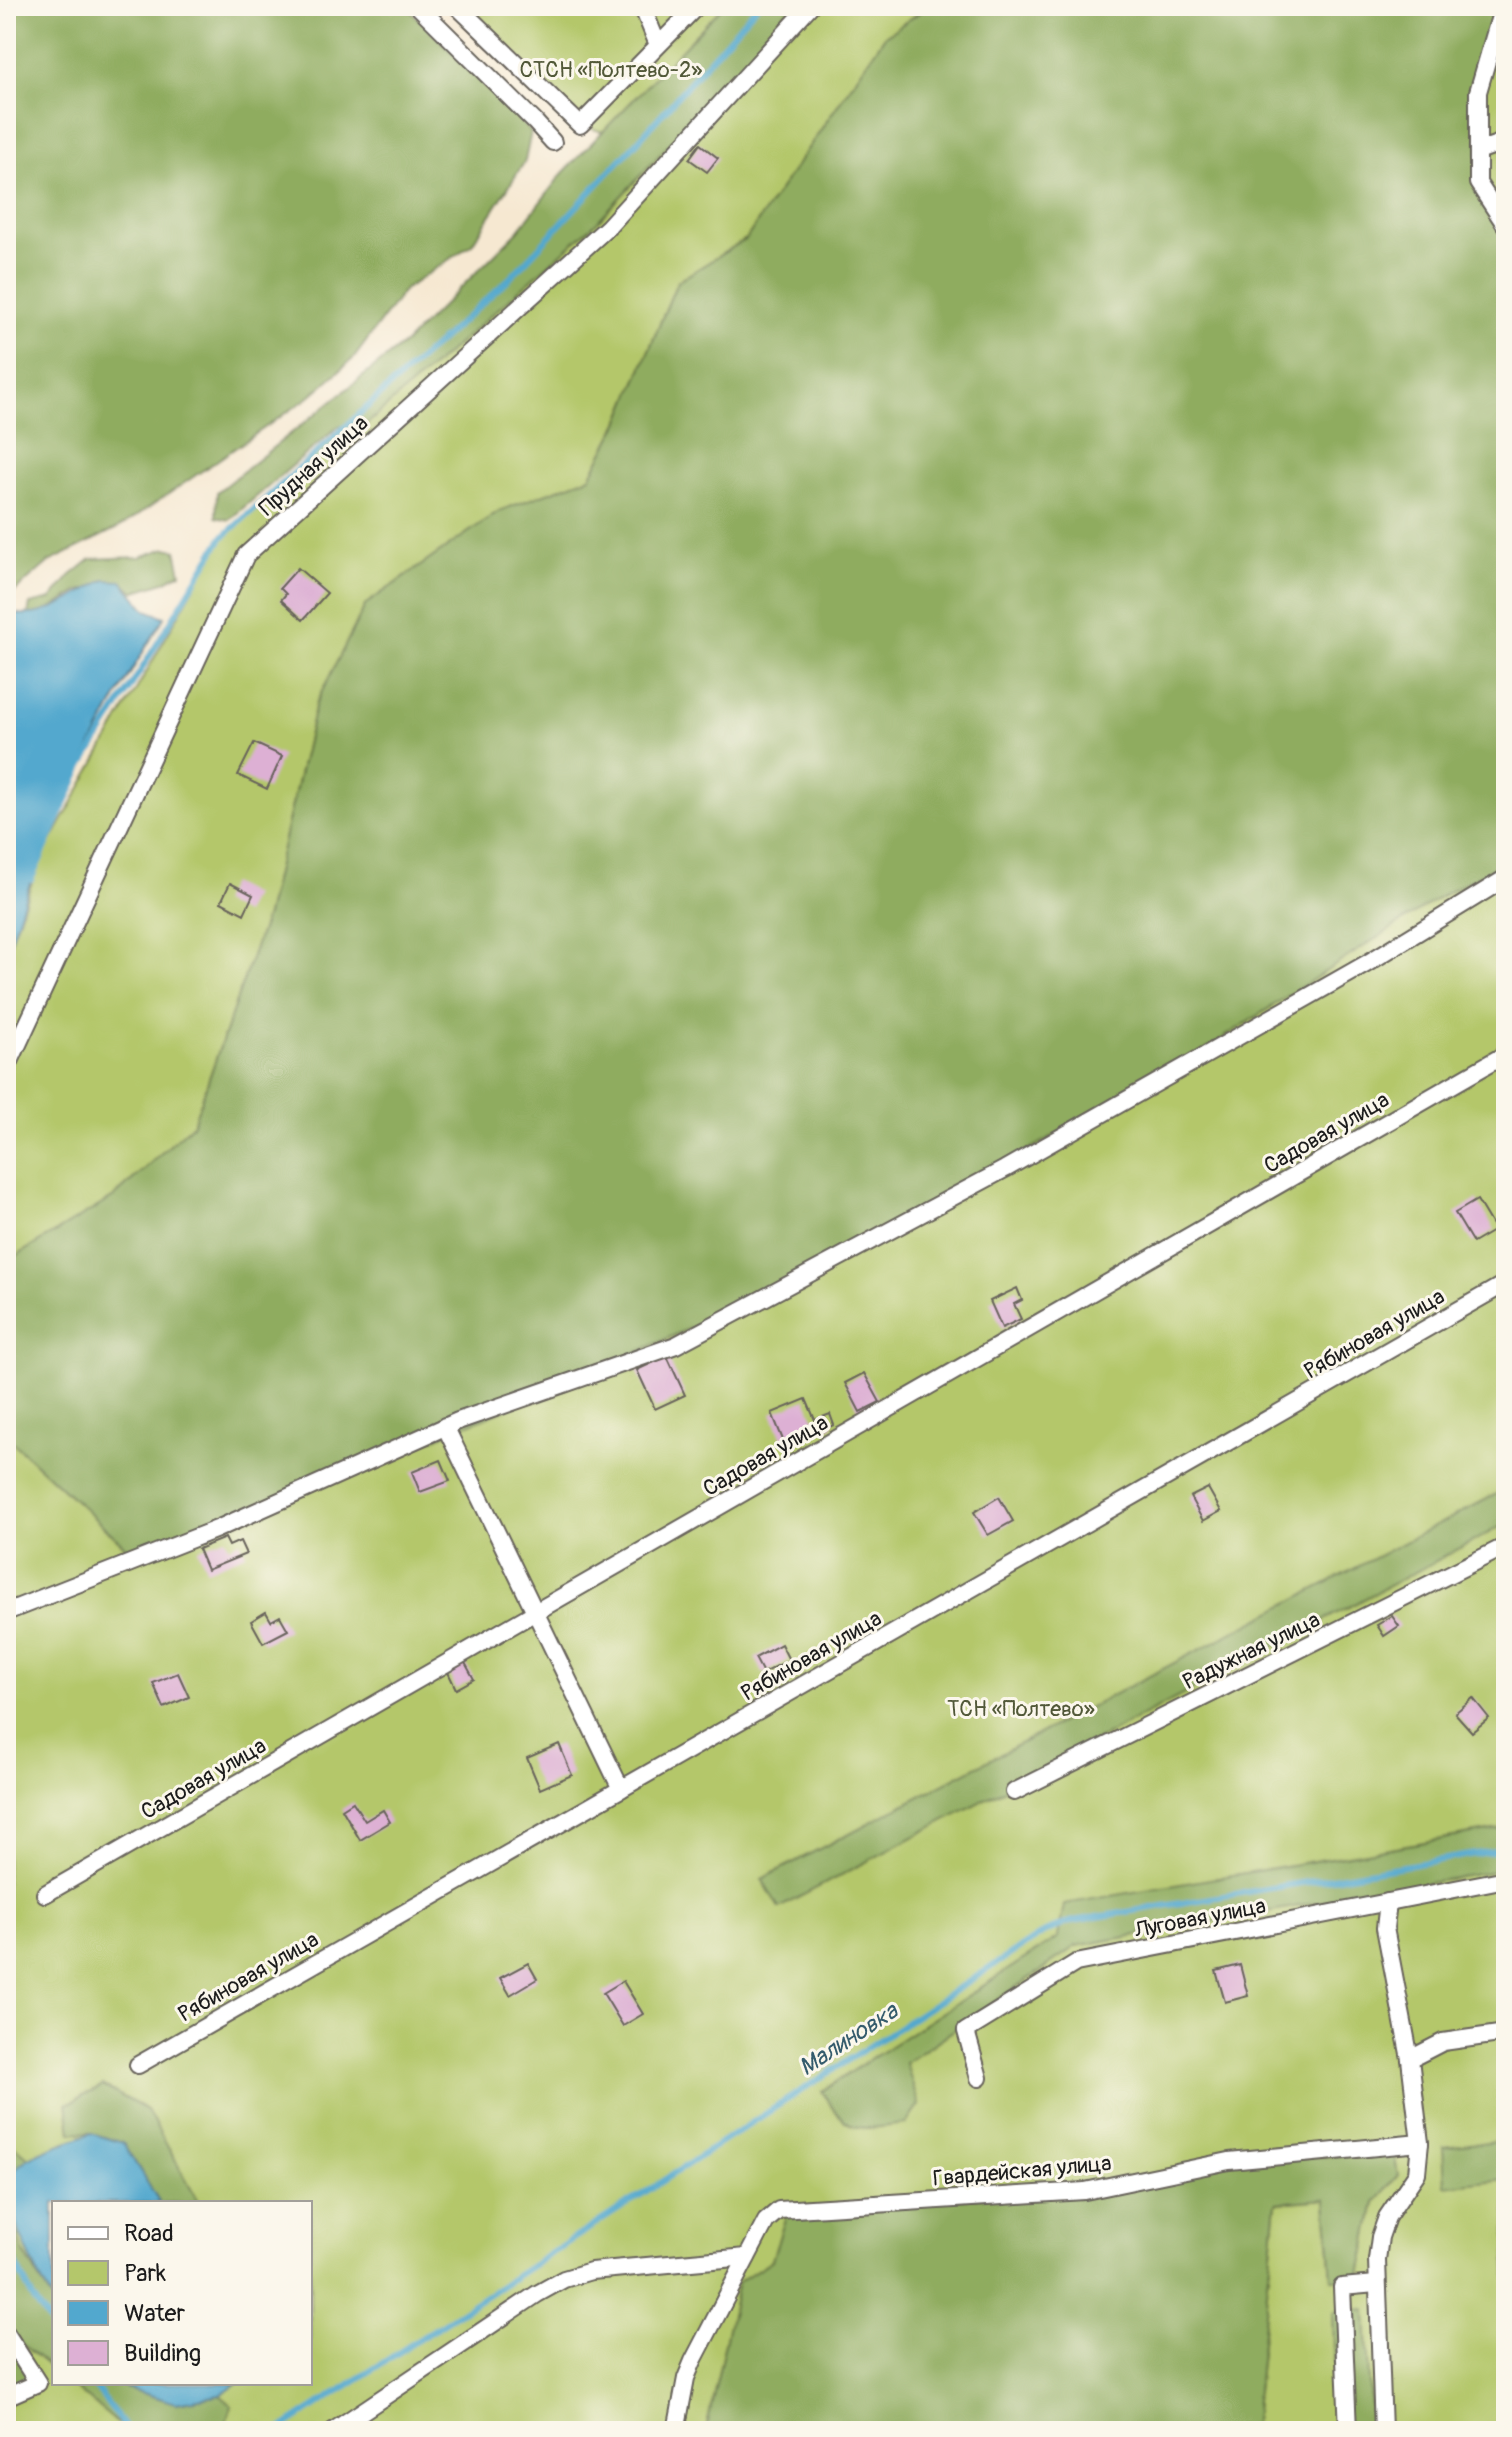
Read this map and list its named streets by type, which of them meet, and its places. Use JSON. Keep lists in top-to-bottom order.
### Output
{
  "streets": {
    "street": [
      "Прудная улица",
      "Садовая улица",
      "Рябиновая улица",
      "Радужная улица",
      "Луговая улица",
      "Гвардейская улица"
    ]
  },
  "water": ["Малиновка"],
  "parks": ["СТСН «Полтево-2»", "ТСН «Полтево»"],
  "legend": [
    "Road",
    "Park",
    "Water",
    "Building"
  ]
}
